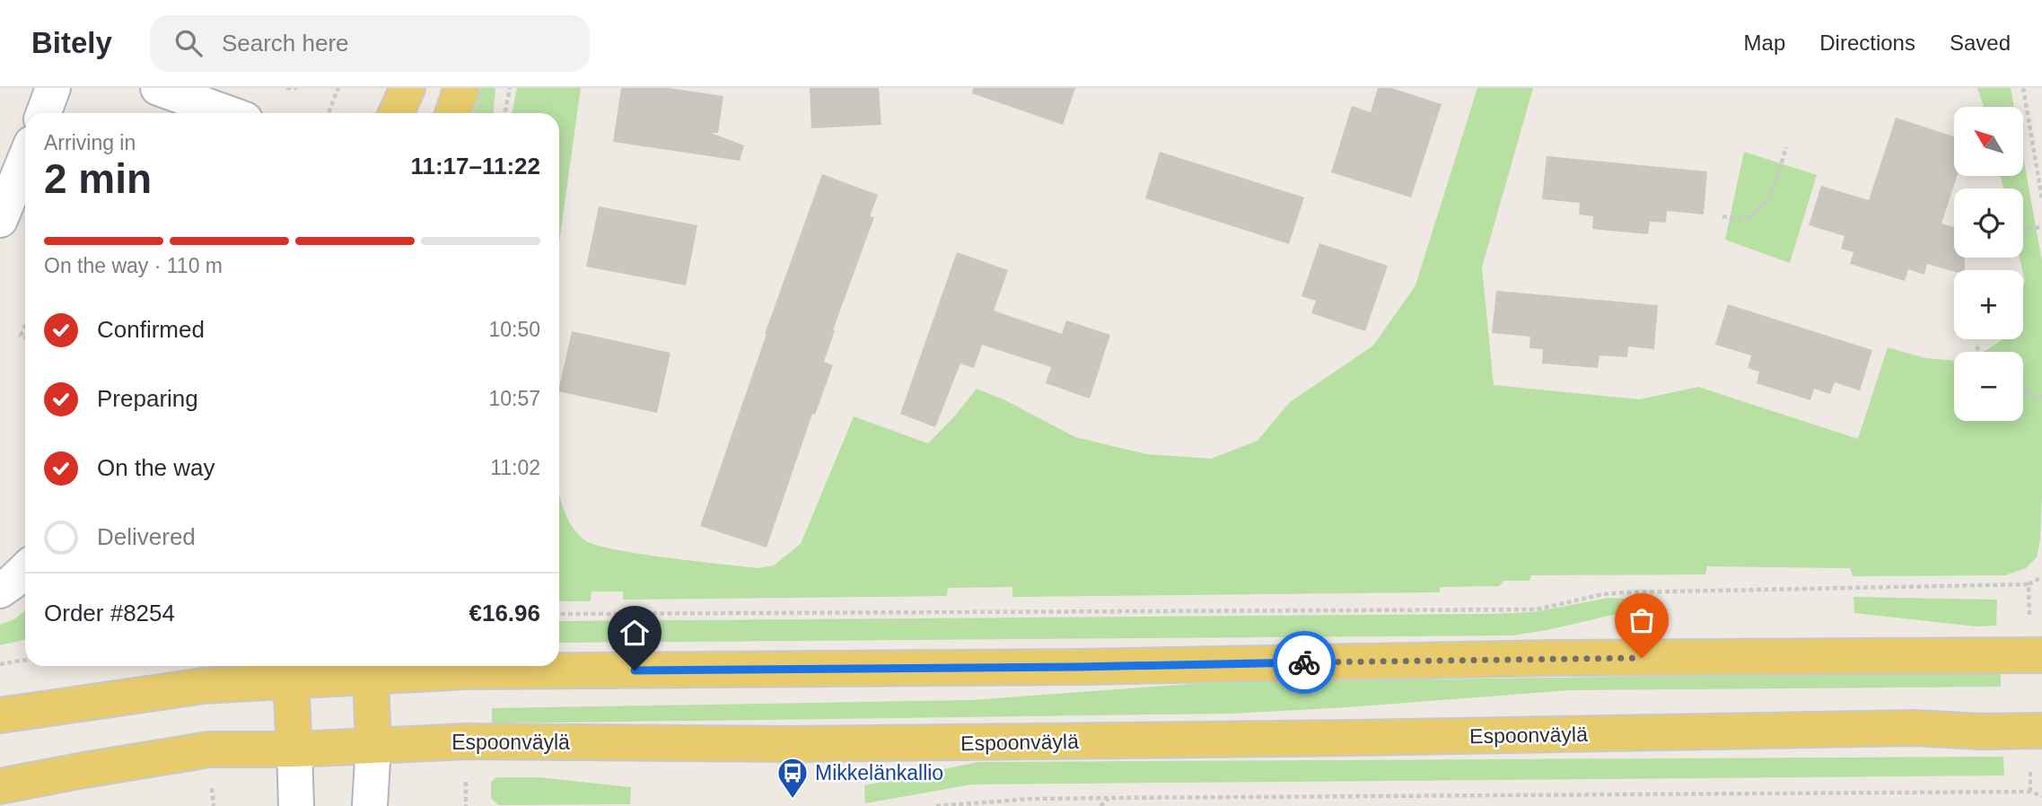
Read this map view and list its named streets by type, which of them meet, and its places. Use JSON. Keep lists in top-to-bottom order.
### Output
{
  "streets": {
    "main road": ["Espoonväylä"]
  },
  "places": {
    "bus stop": ["Mikkelänkallio"]
  },
  "north": "top left",
  "page": {
    "header": "Bitely",
    "search": "Search here",
    "nav": ["Map", "Directions", "Saved"],
    "map_buttons": ["+", "−"],
    "heading": ["2 min", "Arriving in", "11:17–11:22"],
    "panel": ["Order #8254", "€16.96"],
    "bar": "On the way · 110 m",
    "list": [
      ["Confirmed", "10:50"],
      ["Preparing", "10:57"],
      ["On the way", "11:02"],
      "Delivered"
    ]
  }
}
